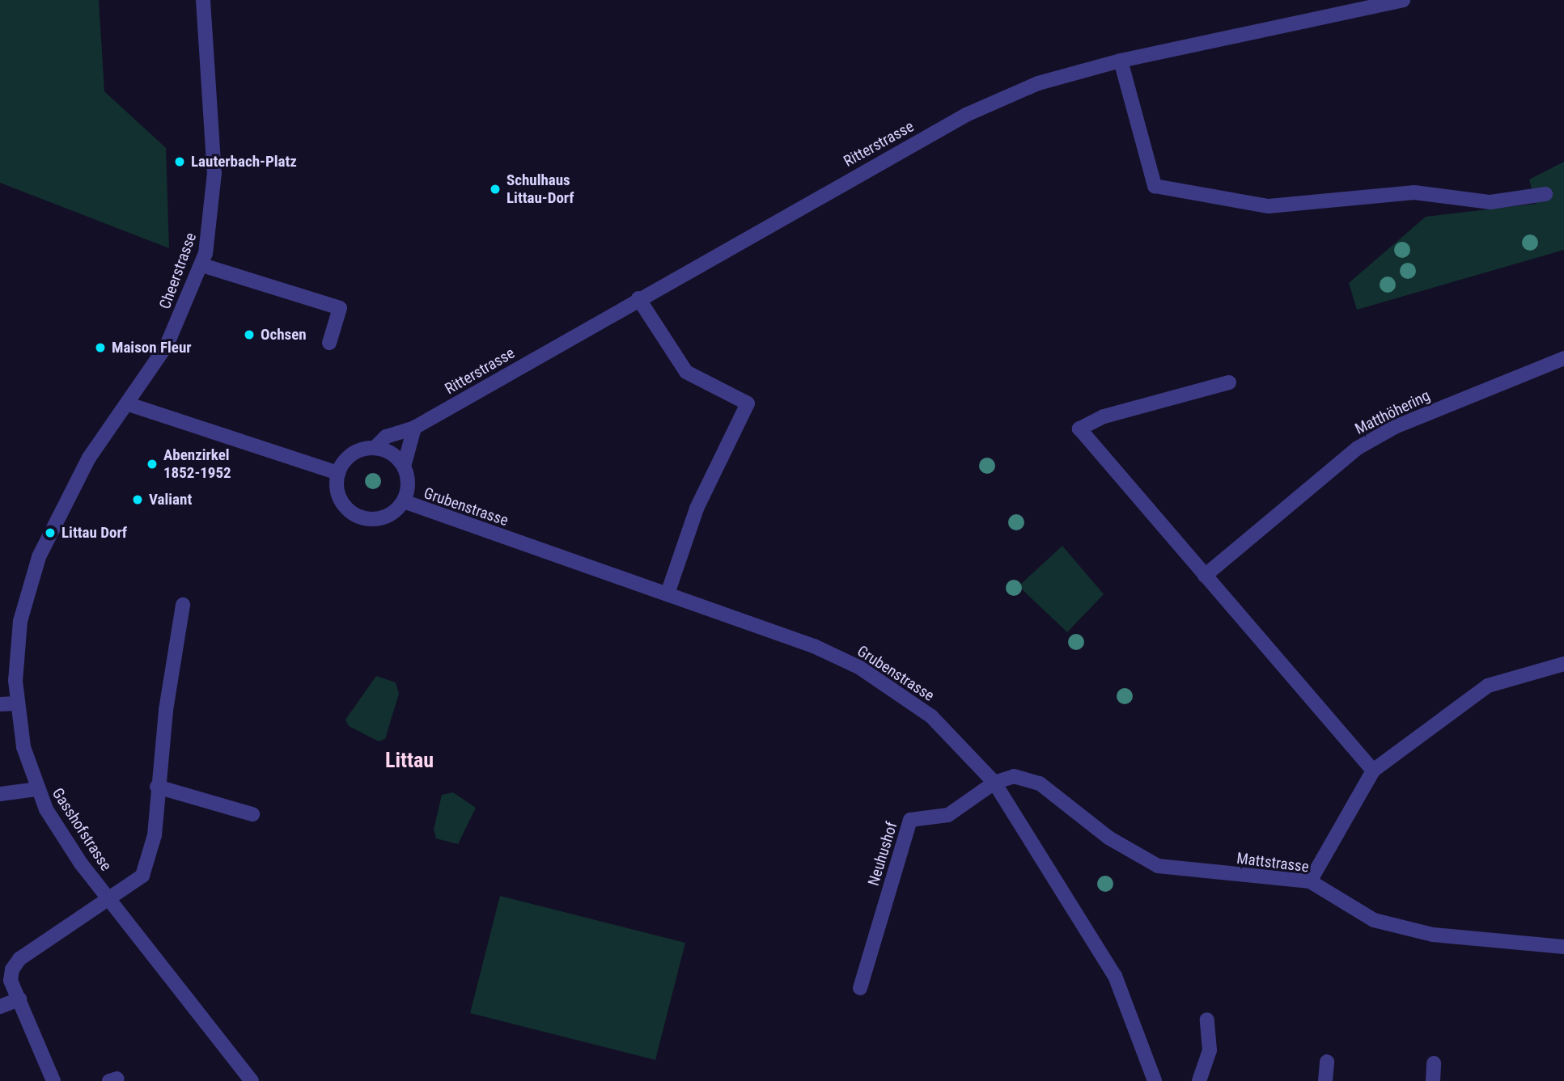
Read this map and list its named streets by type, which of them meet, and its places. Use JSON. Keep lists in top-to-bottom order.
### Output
{
  "streets": {
    "street": [
      "Ritterstrasse",
      "Cheerstrasse",
      "Matthöhering",
      "Grubenstrasse",
      "Gasshofstrasse",
      "Neuhushof",
      "Mattstrasse"
    ]
  },
  "crossings": [
    ["Ritterstrasse", "Grubenstrasse"],
    ["Cheerstrasse", "Gasshofstrasse"],
    ["Grubenstrasse", "Neuhushof"],
    ["Grubenstrasse", "Mattstrasse"],
    ["Neuhushof", "Mattstrasse"]
  ],
  "districts": ["Littau"],
  "places": [
    "Lauterbach-Platz",
    "Schulhaus Littau-Dorf",
    "Ochsen",
    "Maison Fleur",
    "Abenzirkel 1852-1952",
    "Valiant",
    "Littau Dorf"
  ]
}
